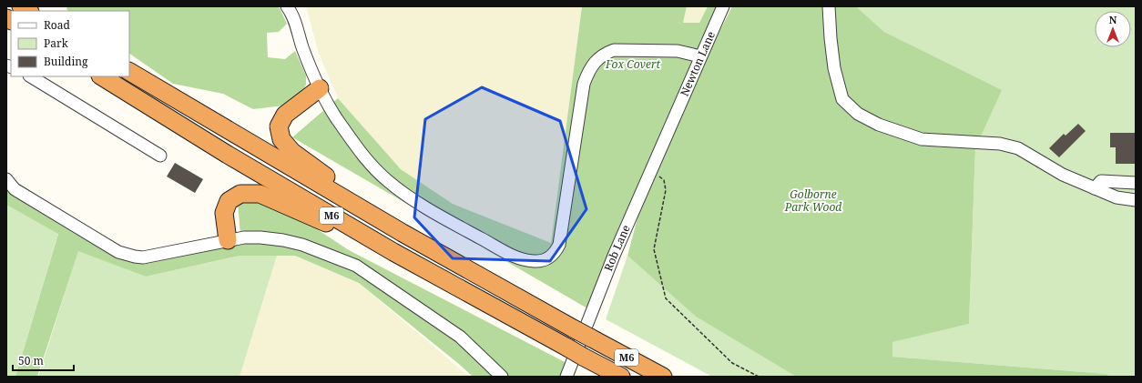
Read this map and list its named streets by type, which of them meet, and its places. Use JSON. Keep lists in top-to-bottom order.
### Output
{
  "streets": {
    "highway": ["M6"],
    "street": ["Newton Lane", "Rob Lane"]
  },
  "crossings": [
    ["Newton Lane", "Rob Lane"]
  ],
  "parks": ["Fox Covert", "Golborne Park Wood"],
  "legend": ["Road", "Park", "Building"],
  "scale_bar": "50 m",
  "north": "top"
}
